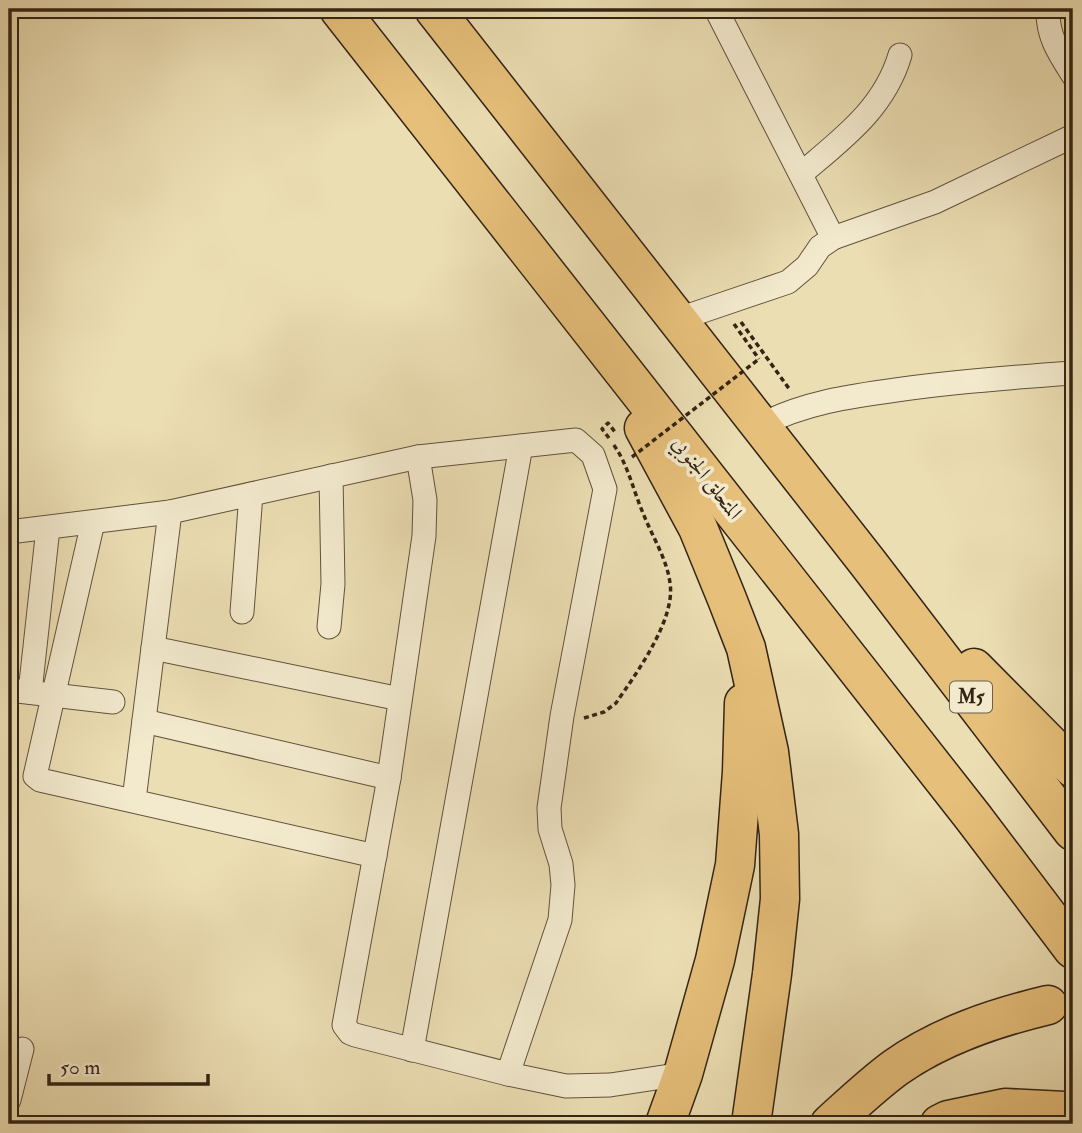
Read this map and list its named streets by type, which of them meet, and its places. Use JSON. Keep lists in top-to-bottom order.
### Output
{
  "streets": {
    "highway": ["المتحلق الجنوبي", "M5"]
  },
  "scale_bar": "50 m"
}
